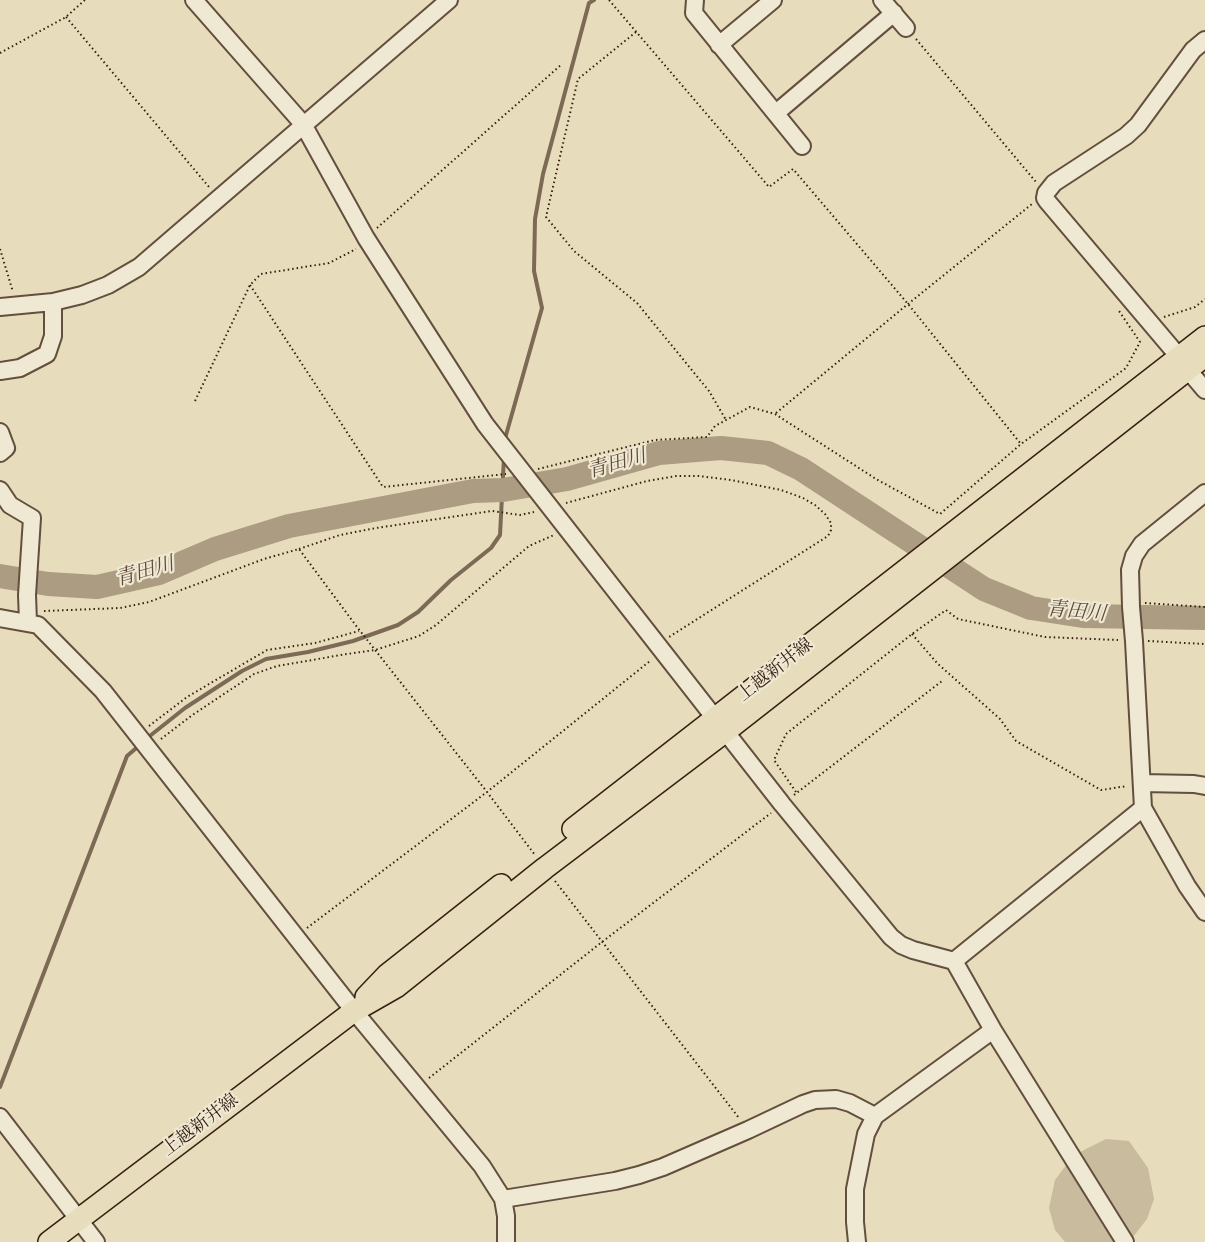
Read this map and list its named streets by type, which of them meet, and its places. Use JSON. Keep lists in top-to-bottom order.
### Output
{
  "streets": {
    "main road": ["上越新井線"]
  },
  "water": ["青田川"]
}
